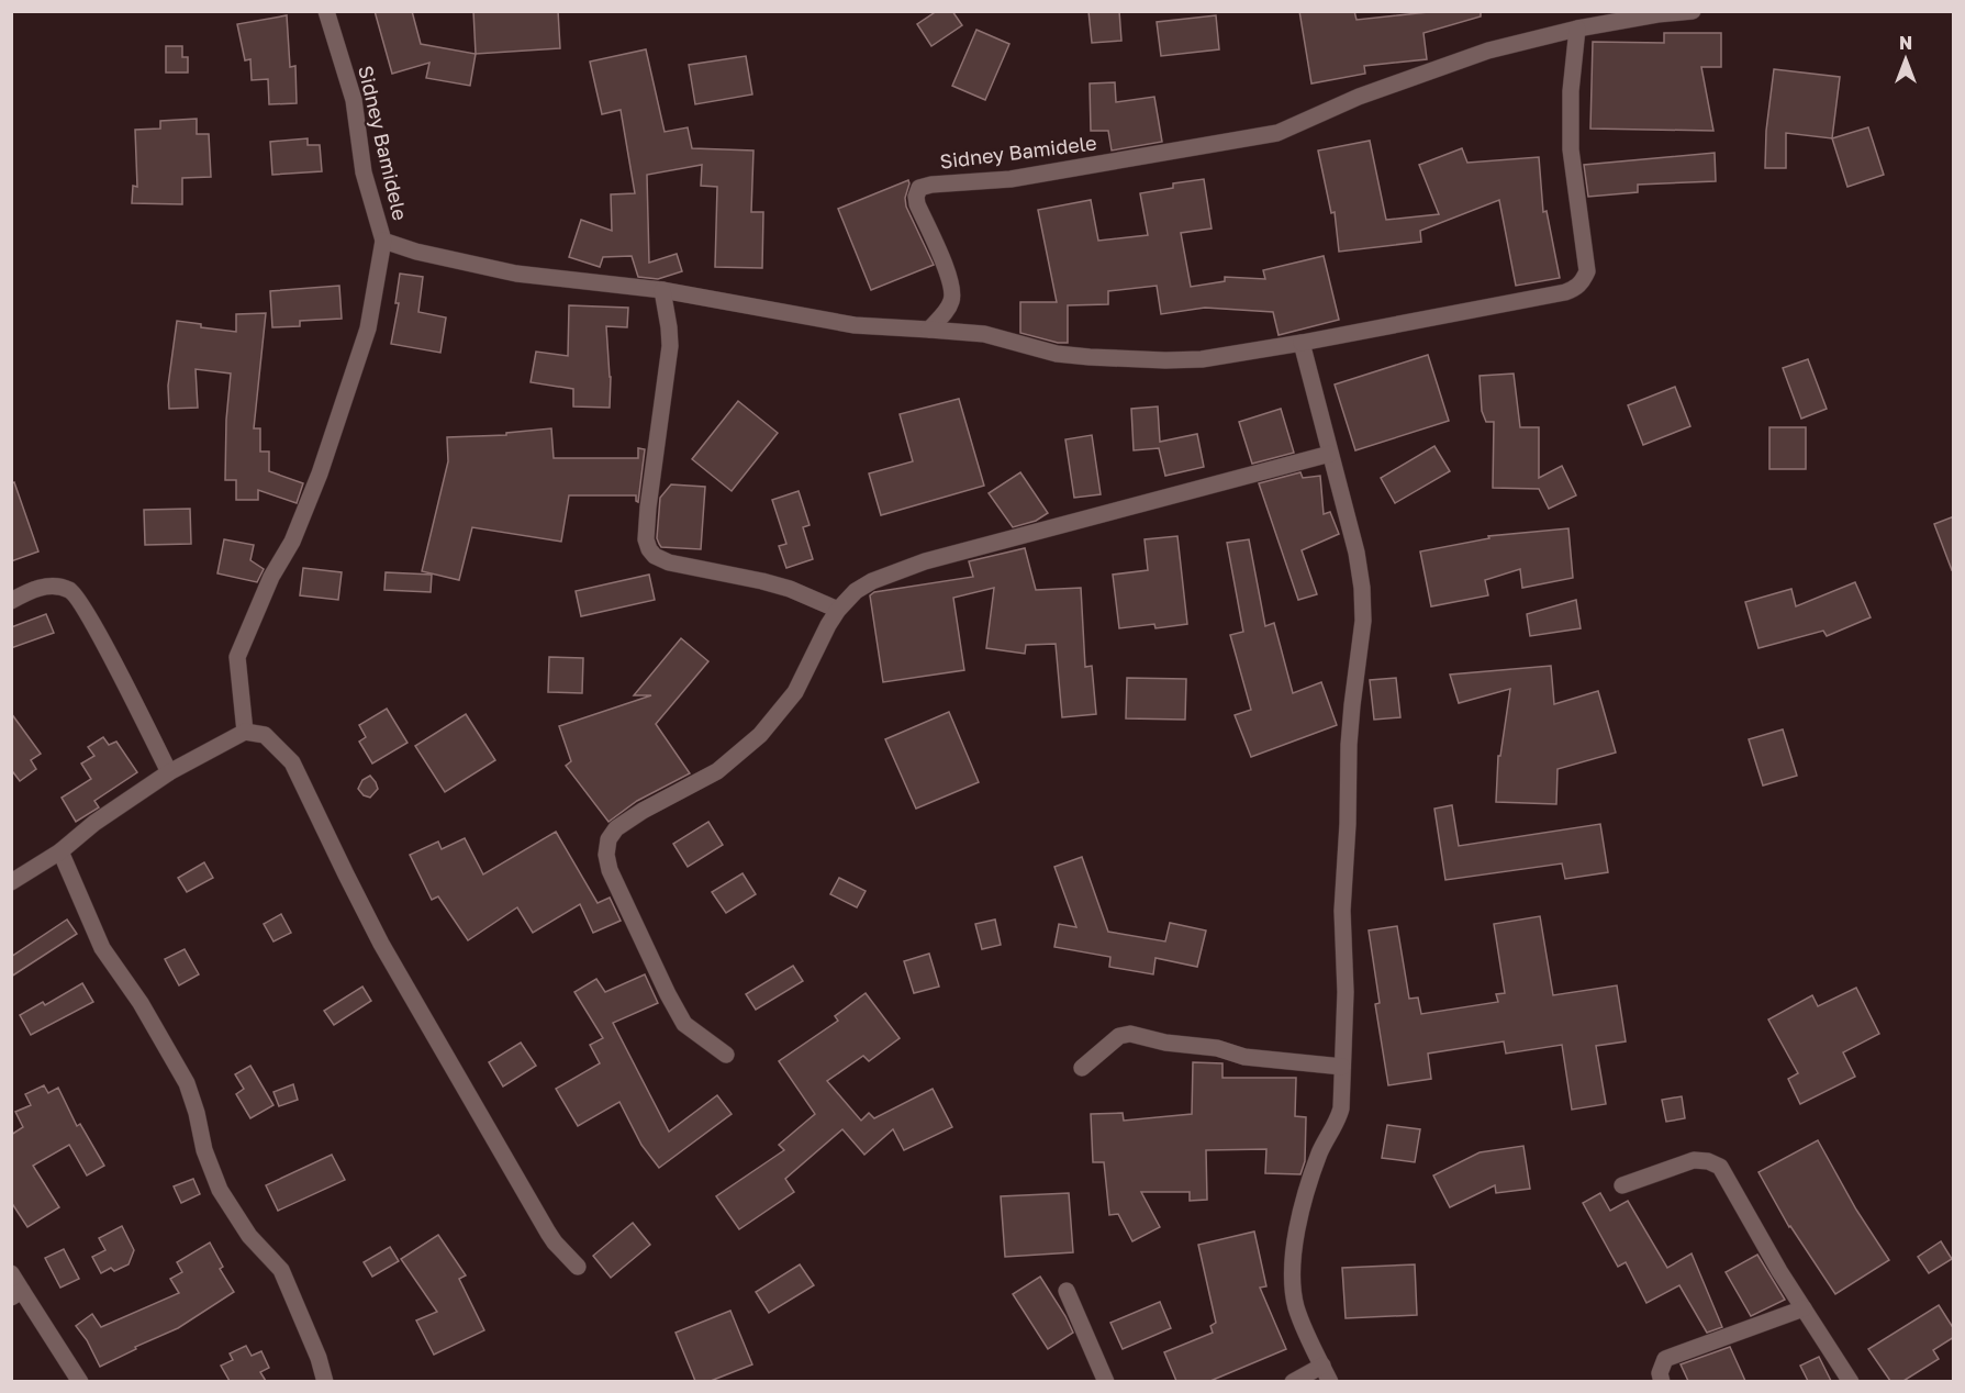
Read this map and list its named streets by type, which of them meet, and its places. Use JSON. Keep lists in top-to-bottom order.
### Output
{
  "streets": {
    "street": ["Sidney Bamidele"]
  },
  "north": "top"
}
